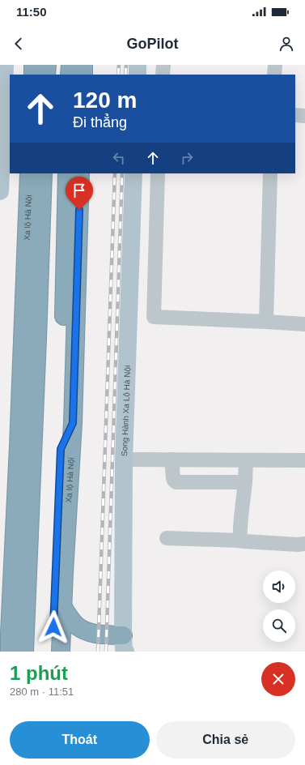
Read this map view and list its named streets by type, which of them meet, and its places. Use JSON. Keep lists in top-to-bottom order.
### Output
{
  "streets": {
    "highway": ["Xa lộ Hà Nội"],
    "main road": ["Song Hành Xa Lộ Hà Nội"]
  },
  "page": {
    "status": "11:50",
    "header": "GoPilot",
    "turn": ["120 m", "Đi thẳng"],
    "heading": ["1 phút", "280 m · 11:51"],
    "buttons": ["Thoát", "Chia sẻ"]
  }
}
